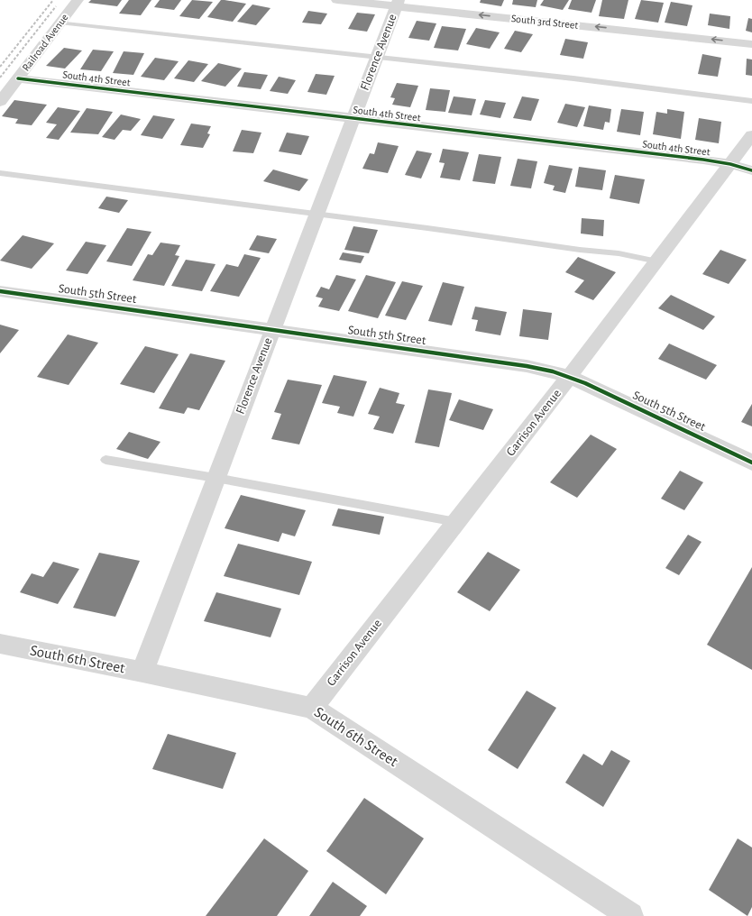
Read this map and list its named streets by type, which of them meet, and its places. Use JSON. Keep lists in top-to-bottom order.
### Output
{
  "streets": {
    "street": [
      "South 3rd Street",
      "Railroad Avenue",
      "Florence Avenue",
      "South 4th Street",
      "South 5th Street",
      "Garrison Avenue",
      "South 6th Street"
    ]
  },
  "crossings": [
    ["South 3rd Street", "Florence Avenue"],
    ["Railroad Avenue", "South 4th Street"],
    ["Florence Avenue", "South 4th Street"],
    ["Florence Avenue", "South 5th Street"],
    ["Florence Avenue", "South 6th Street"],
    ["South 4th Street", "Garrison Avenue"],
    ["South 5th Street", "Garrison Avenue"],
    ["Garrison Avenue", "South 6th Street"]
  ],
  "one_way": ["South 3rd Street"]
}
